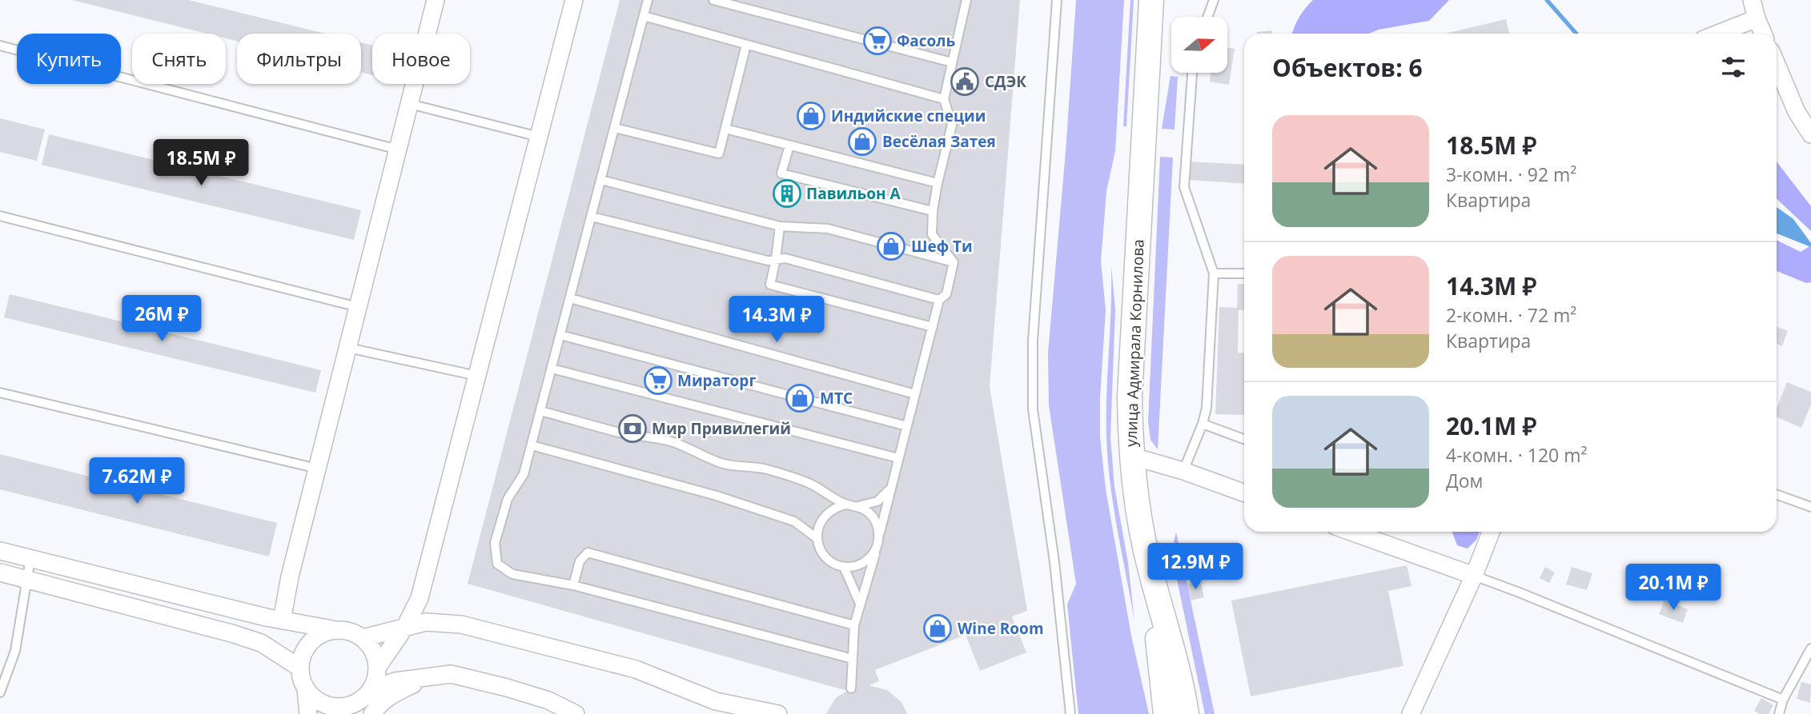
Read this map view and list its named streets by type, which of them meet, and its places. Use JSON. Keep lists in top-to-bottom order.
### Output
{
  "streets": {
    "main road": ["улица Адмирала Корнилова"]
  },
  "places": {
    "supermarket": ["Фасоль", "Мираторг"],
    "public building": ["СДЭК"],
    "shop": [
      "Индийские специи",
      "Весёлая Затея",
      "Шеф Ти",
      "МТС",
      "Wine Room"
    ],
    "building": ["Павильон А"],
    "bank": ["Мир Привилегий"]
  },
  "north": "right",
  "page": {
    "chip": [
      "Купить",
      "Снять",
      "Фильтры",
      "Новое"
    ],
    "heading": "Объектов: 6",
    "list": [
      {
        "name": "18.5M ₽",
        "note": "3-комн. · 92 m² · Квартира"
      },
      {
        "name": "14.3M ₽",
        "note": "2-комн. · 72 m² · Квартира"
      },
      {
        "name": "20.1M ₽",
        "note": "4-комн. · 120 m² · Дом"
      }
    ],
    "price": [
      "18.5M ₽",
      "26M ₽",
      "14.3M ₽",
      "7.62M ₽",
      "12.9M ₽",
      "20.1M ₽"
    ]
  }
}
